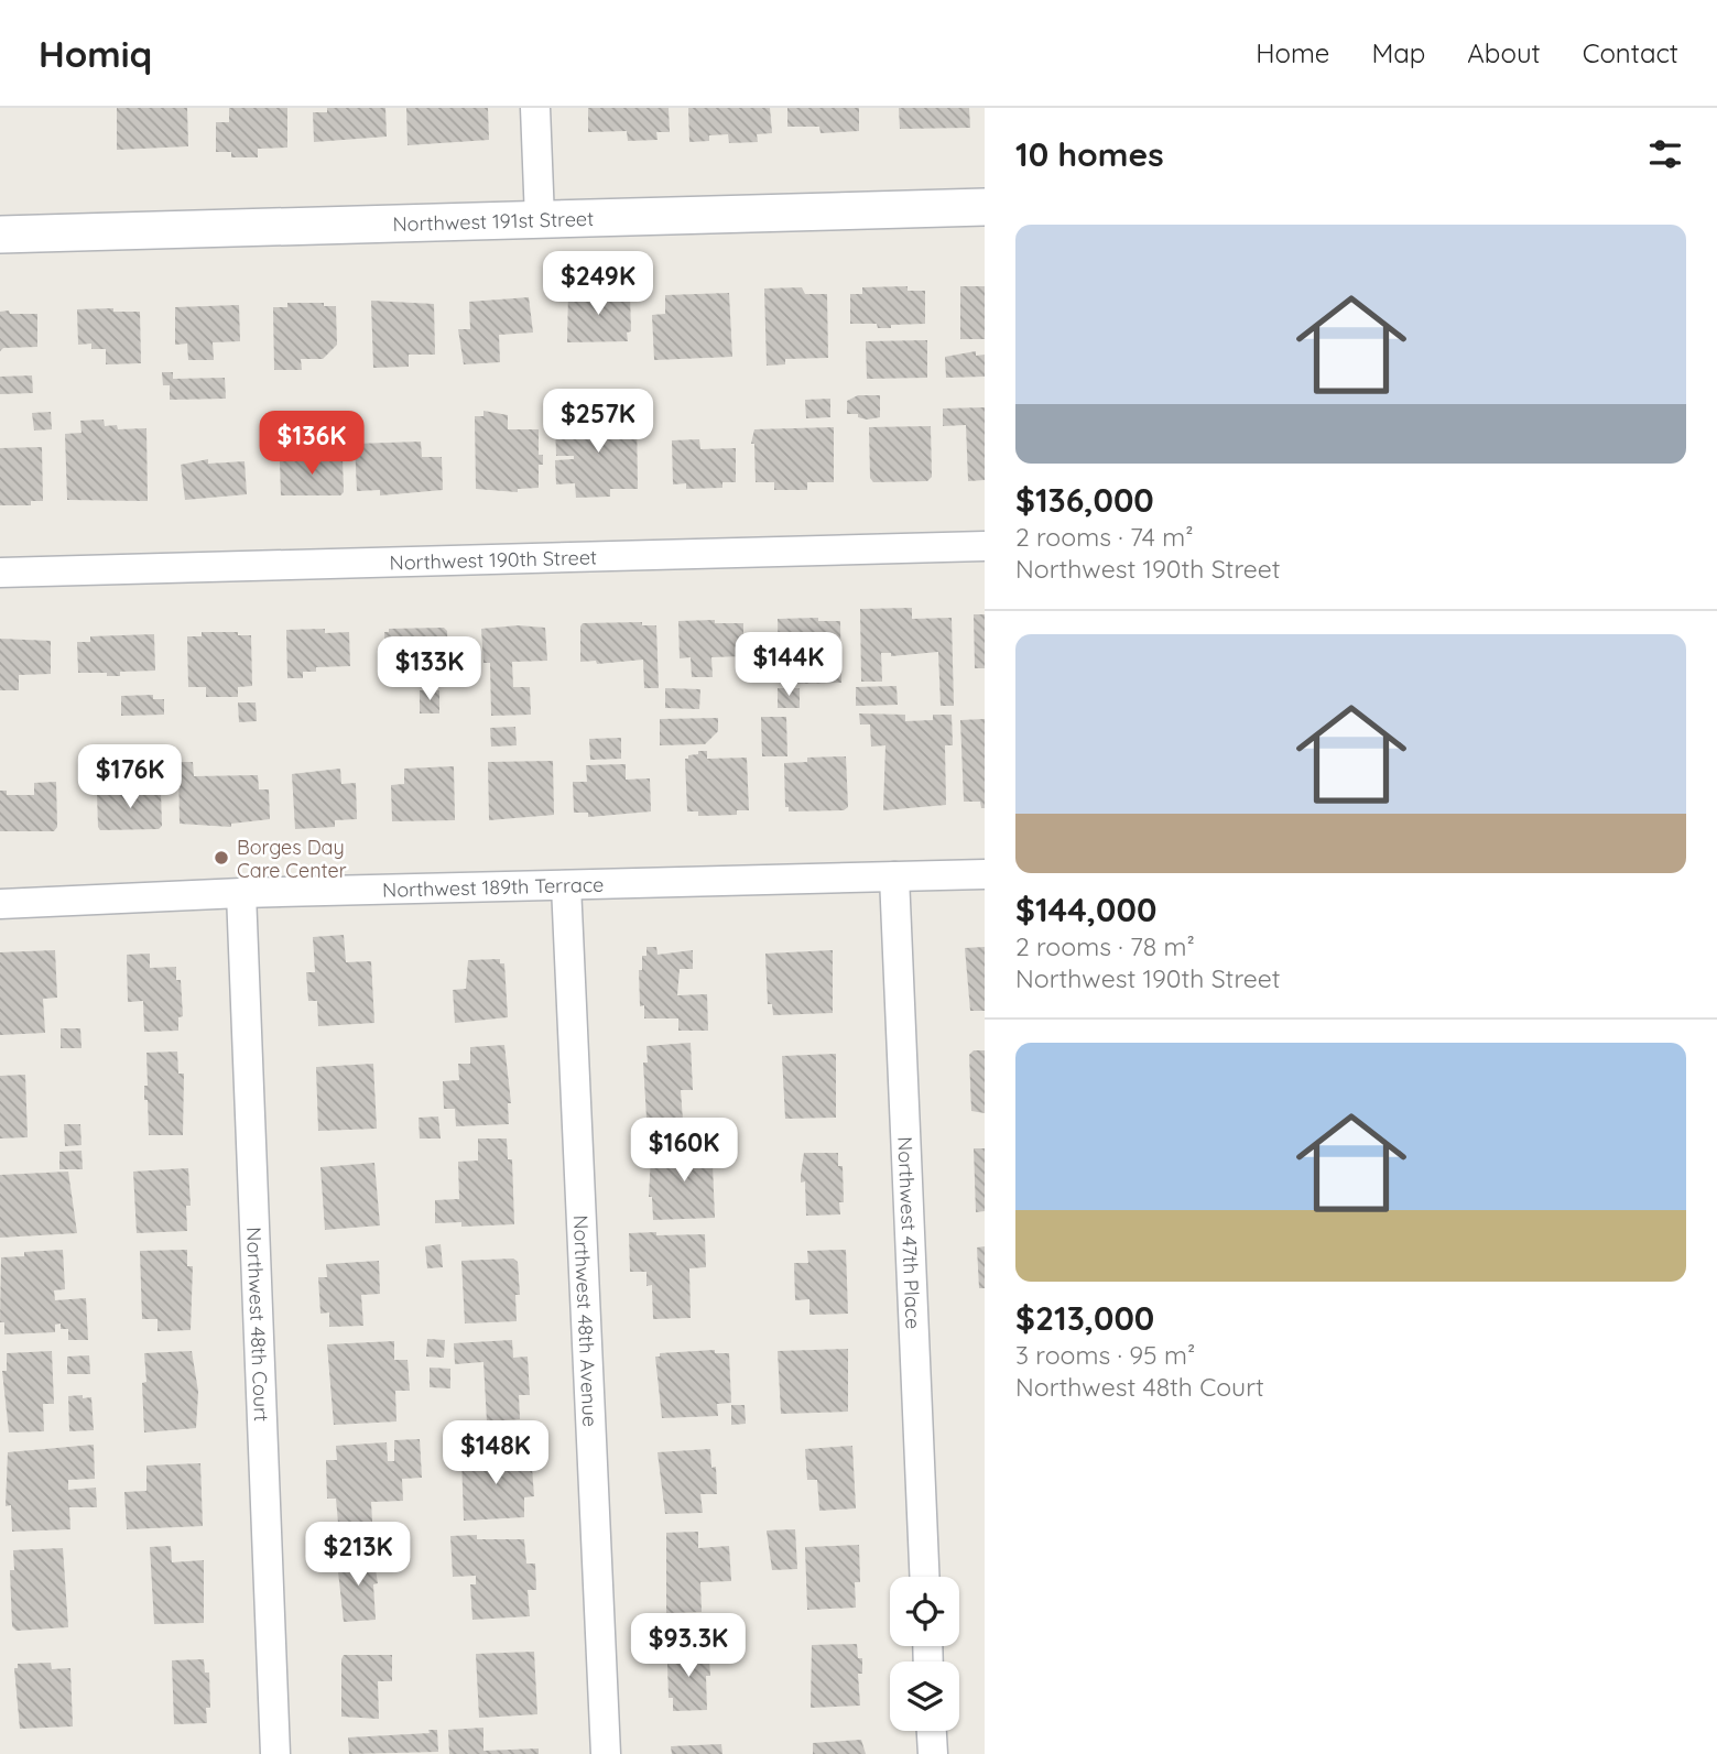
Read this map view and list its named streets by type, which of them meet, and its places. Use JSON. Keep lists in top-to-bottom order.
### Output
{
  "streets": {
    "street": [
      "Northwest 191st Street",
      "Northwest 190th Street",
      "Northwest 189th Terrace",
      "Northwest 47th Place",
      "Northwest 48th Avenue",
      "Northwest 48th Court"
    ]
  },
  "crossings": [
    ["Northwest 189th Terrace", "Northwest 47th Place"],
    ["Northwest 189th Terrace", "Northwest 48th Avenue"],
    ["Northwest 189th Terrace", "Northwest 48th Court"]
  ],
  "places": ["Borges Day Care Center"],
  "page": {
    "header": "Homiq",
    "nav": [
      "Home",
      "Map",
      "About",
      "Contact"
    ],
    "heading": "10 homes",
    "list": [
      {
        "name": "$136,000",
        "note": "2 rooms · 74 m² · Northwest 190th Street"
      },
      {
        "name": "$144,000",
        "note": "2 rooms · 78 m² · Northwest 190th Street"
      },
      {
        "name": "$213,000",
        "note": "3 rooms · 95 m² · Northwest 48th Court"
      }
    ],
    "price": [
      "$249K",
      "$257K",
      "$136K",
      "$144K",
      "$133K",
      "$176K",
      "$160K",
      "$148K",
      "$213K",
      "$93.3K"
    ]
  }
}
